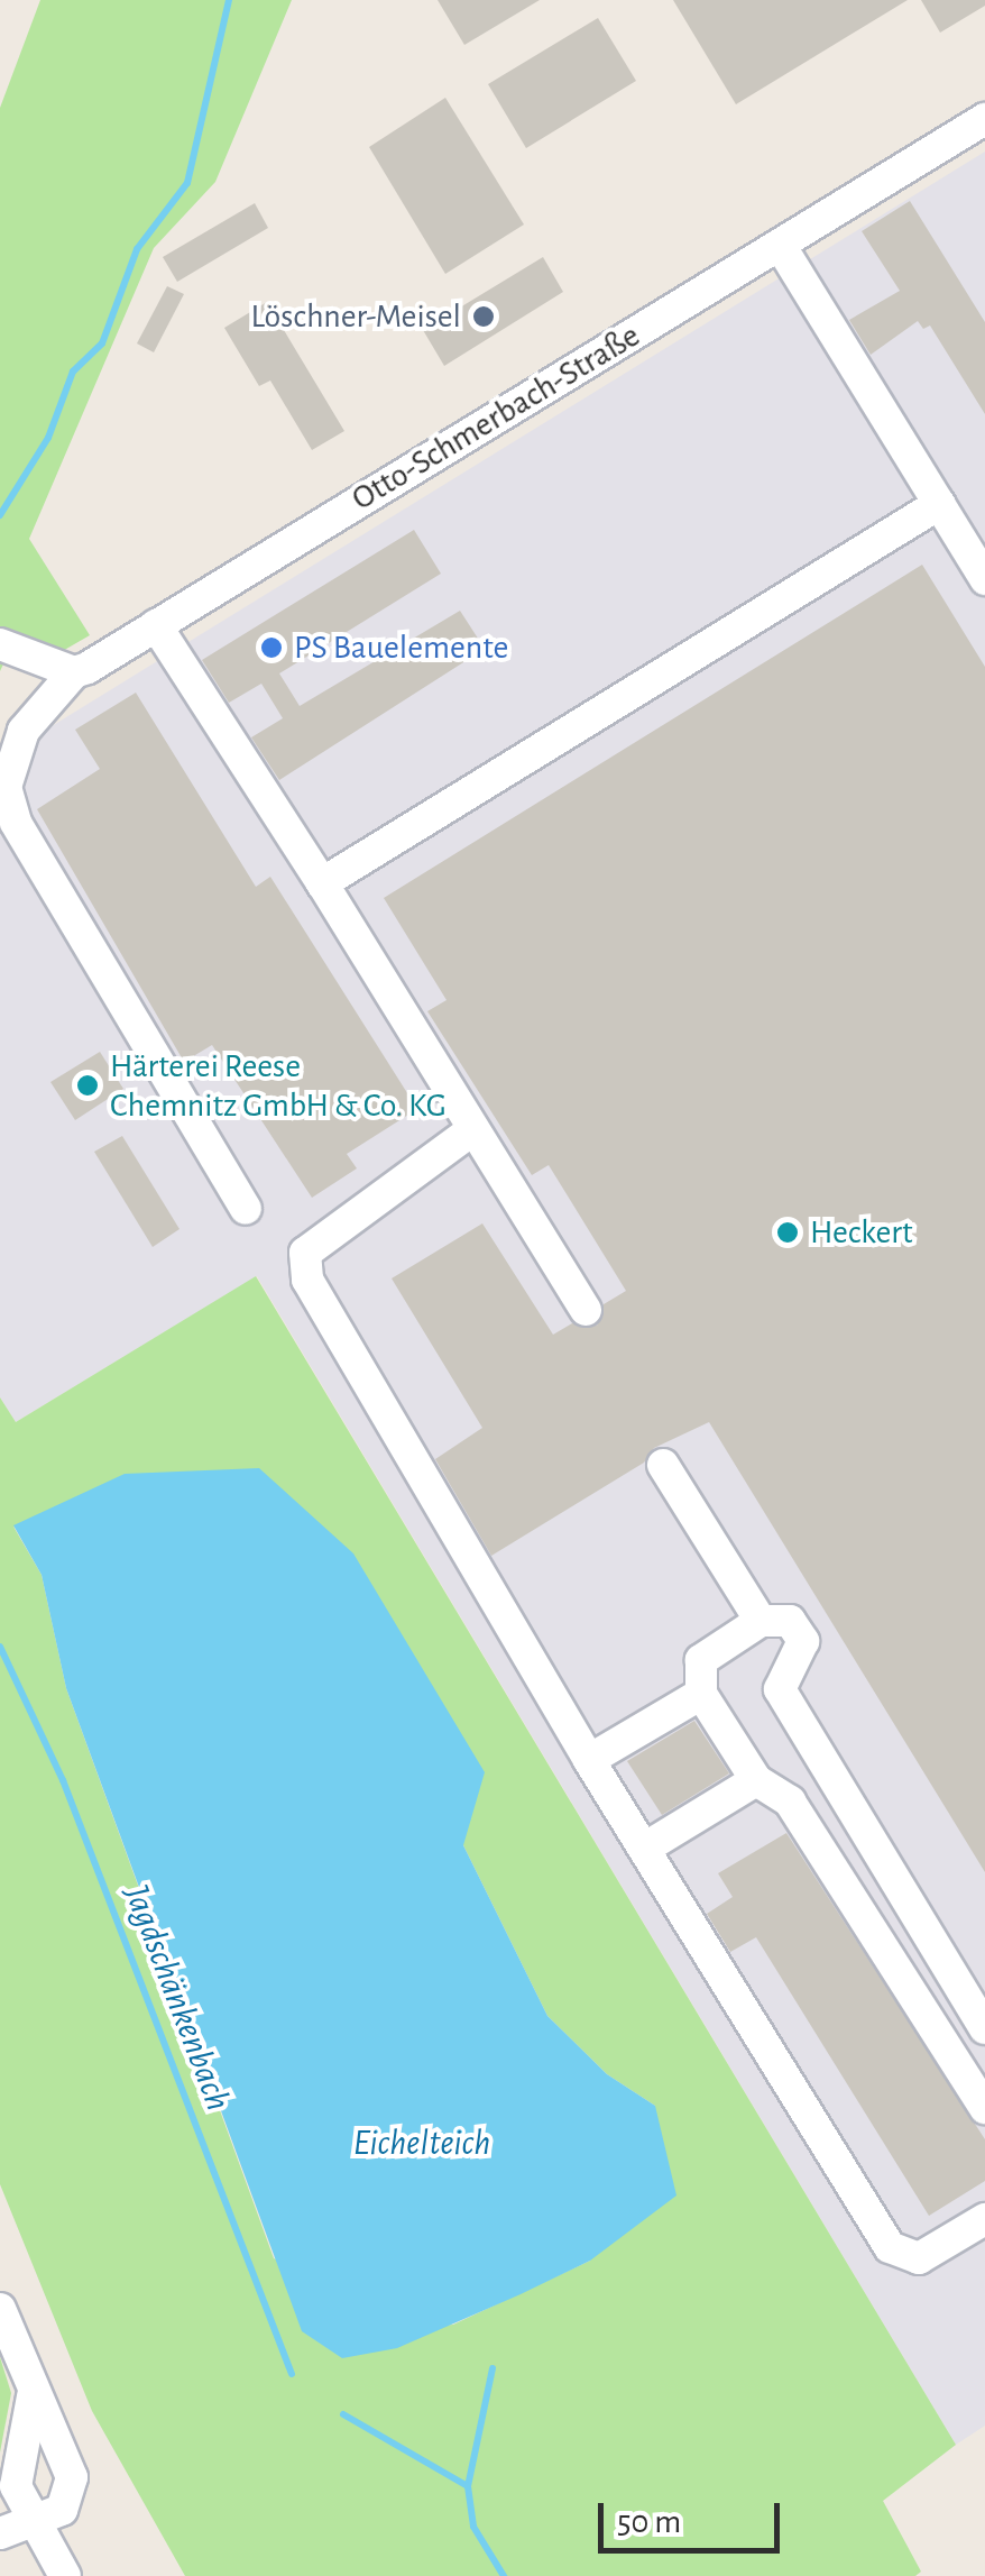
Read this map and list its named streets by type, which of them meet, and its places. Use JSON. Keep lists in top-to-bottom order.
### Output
{
  "streets": {
    "street": ["Otto-Schmerbach-Straße"]
  },
  "water": ["Jagdschänkenbach", "Eichelteich"],
  "places": [
    "Löschner-Meisel",
    "PS Bauelemente",
    "Härterei Reese Chemnitz GmbH & Co. KG",
    "Heckert"
  ],
  "scale_bar": "50 m"
}
